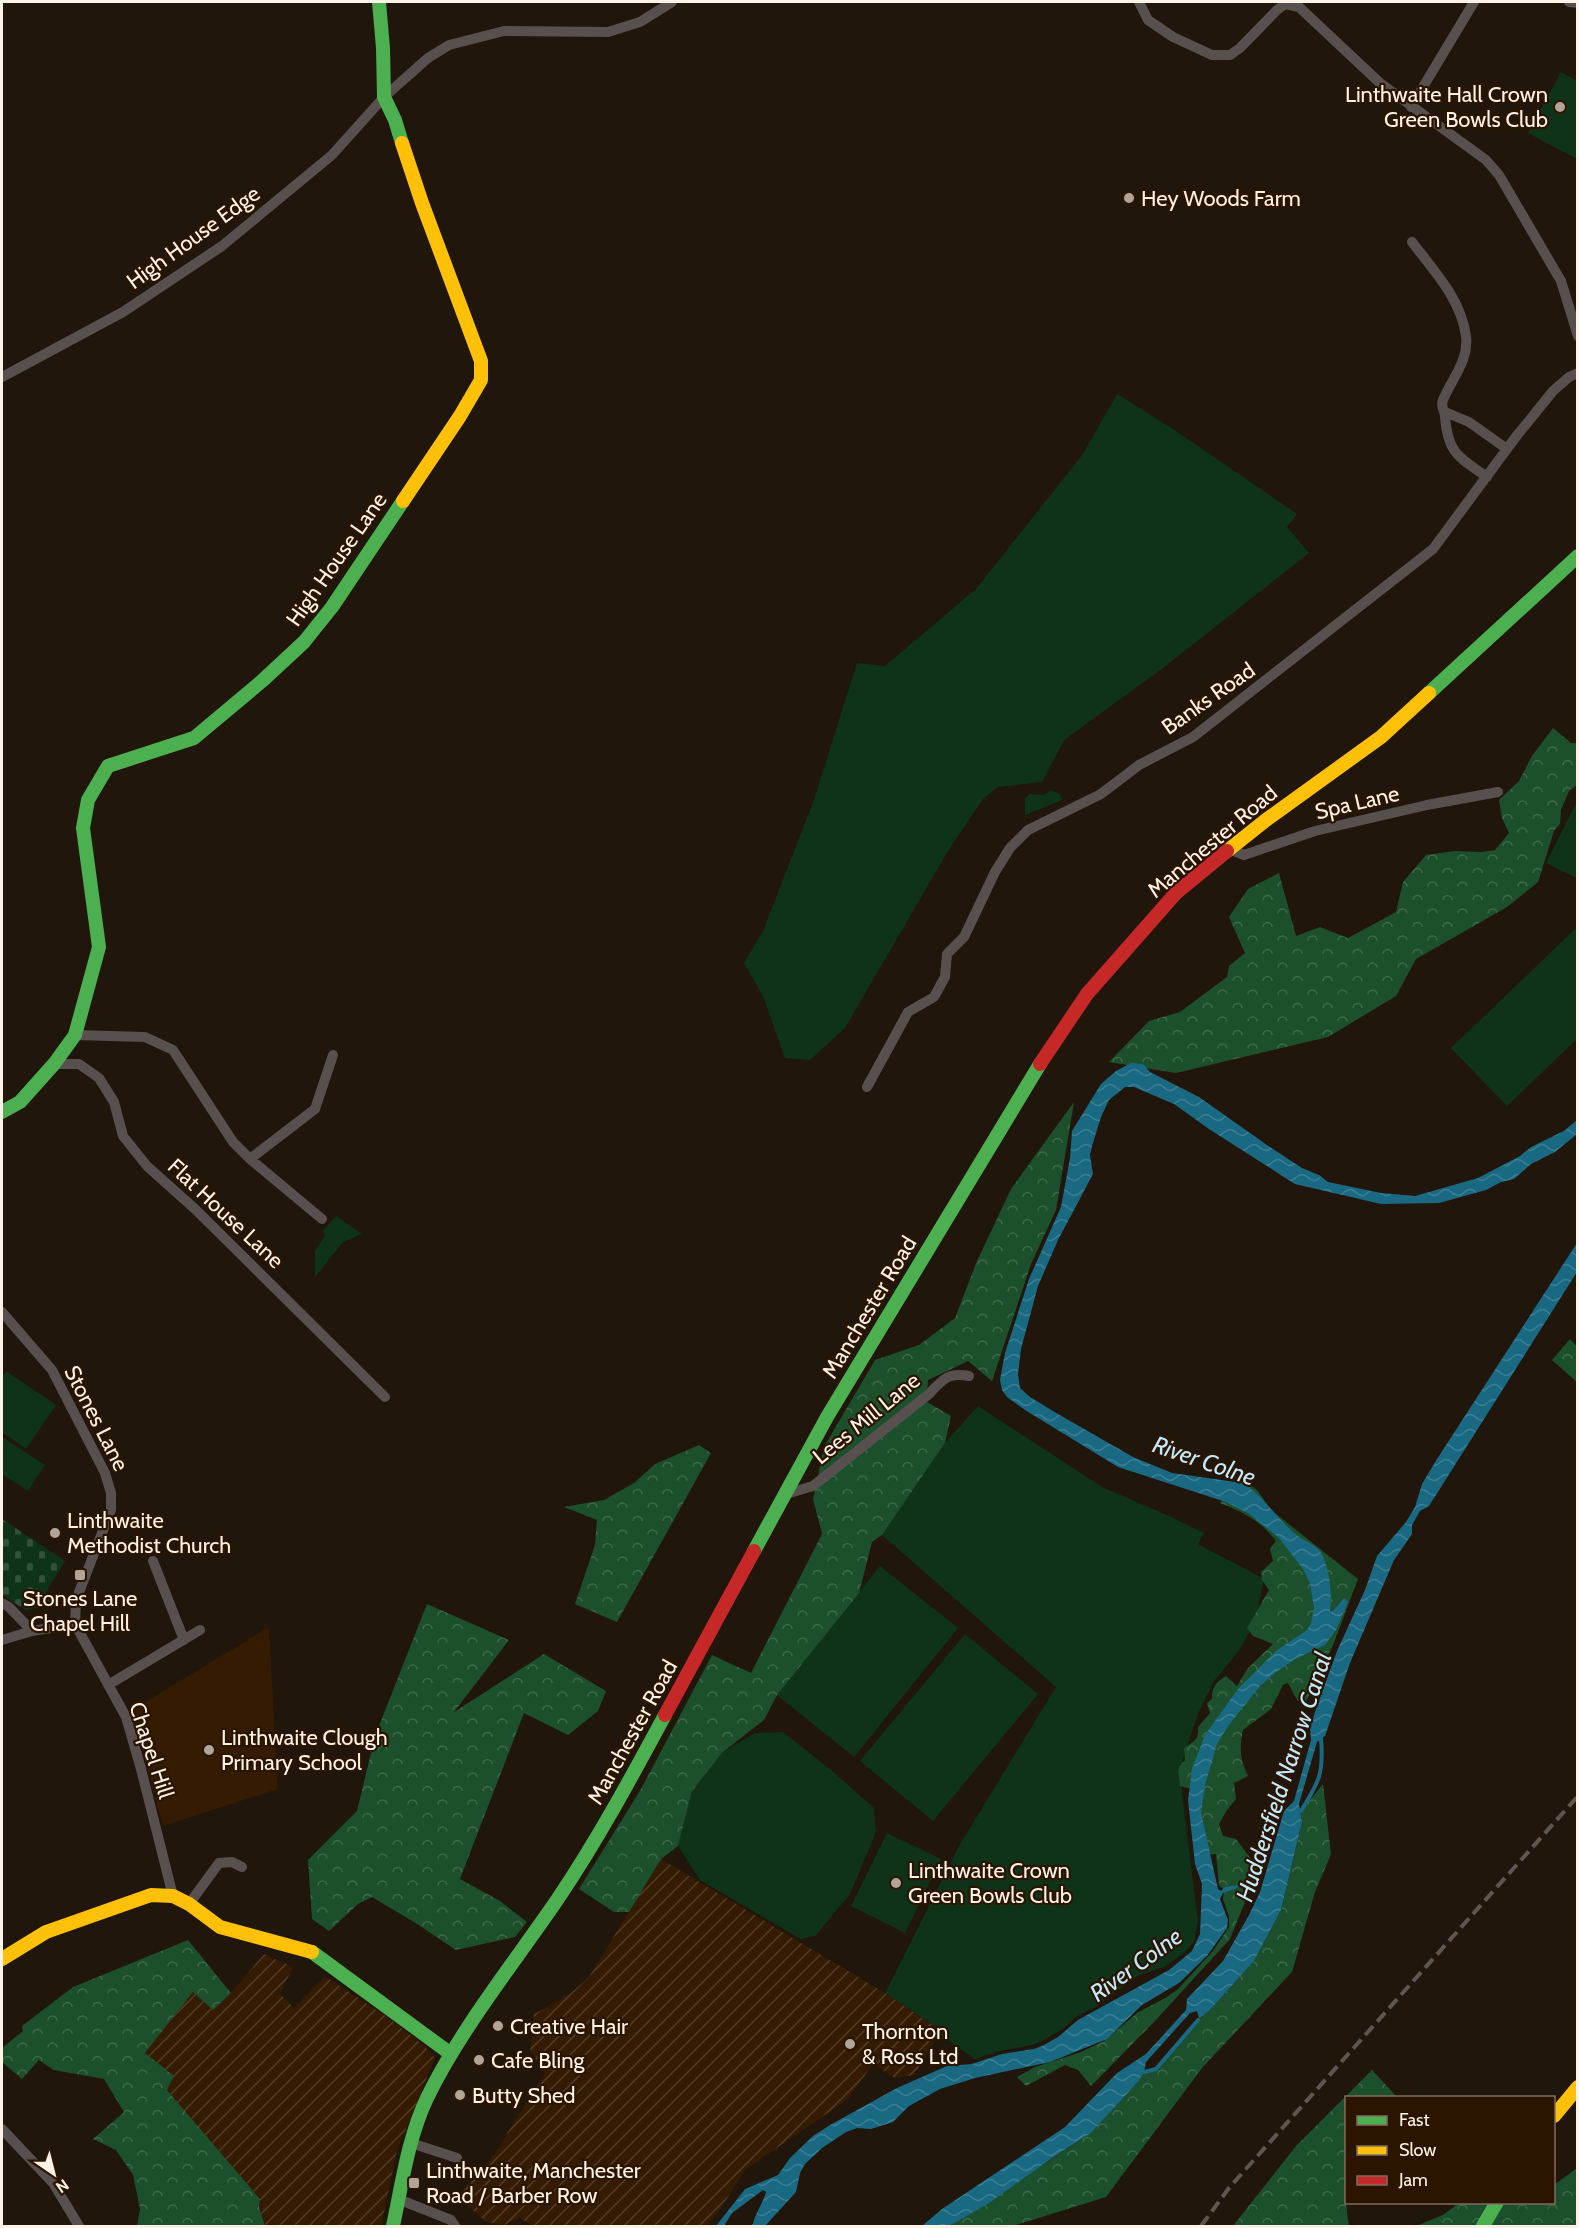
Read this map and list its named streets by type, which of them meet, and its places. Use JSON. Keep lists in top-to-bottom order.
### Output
{
  "streets": {
    "main road": ["High House Lane", "Manchester Road"],
    "street": [
      "High House Edge",
      "Banks Road",
      "Spa Lane",
      "Flat House Lane",
      "Stones Lane",
      "Lees Mill Lane",
      "Chapel Hill"
    ]
  },
  "crossings": [
    ["High House Edge", "High House Lane"],
    ["High House Lane", "Flat House Lane"],
    ["Spa Lane", "Manchester Road"],
    ["Manchester Road", "Lees Mill Lane"],
    ["Stones Lane", "Chapel Hill"]
  ],
  "water": ["River Colne", "Huddersfield Narrow Canal"],
  "places": {
    "other": [
      "Linthwaite Hall Crown Green Bowls Club",
      "Hey Woods Farm",
      "Linthwaite Methodist Church",
      "Linthwaite Clough Primary School",
      "Linthwaite Crown Green Bowls Club",
      "Creative Hair",
      "Thornton & Ross Ltd",
      "Cafe Bling",
      "Butty Shed"
    ],
    "transit": ["Stones Lane Chapel Hill", "Linthwaite, Manchester Road / Barber Row"]
  },
  "legend": ["Fast", "Slow", "Jam"],
  "north": "bottom right"
}
